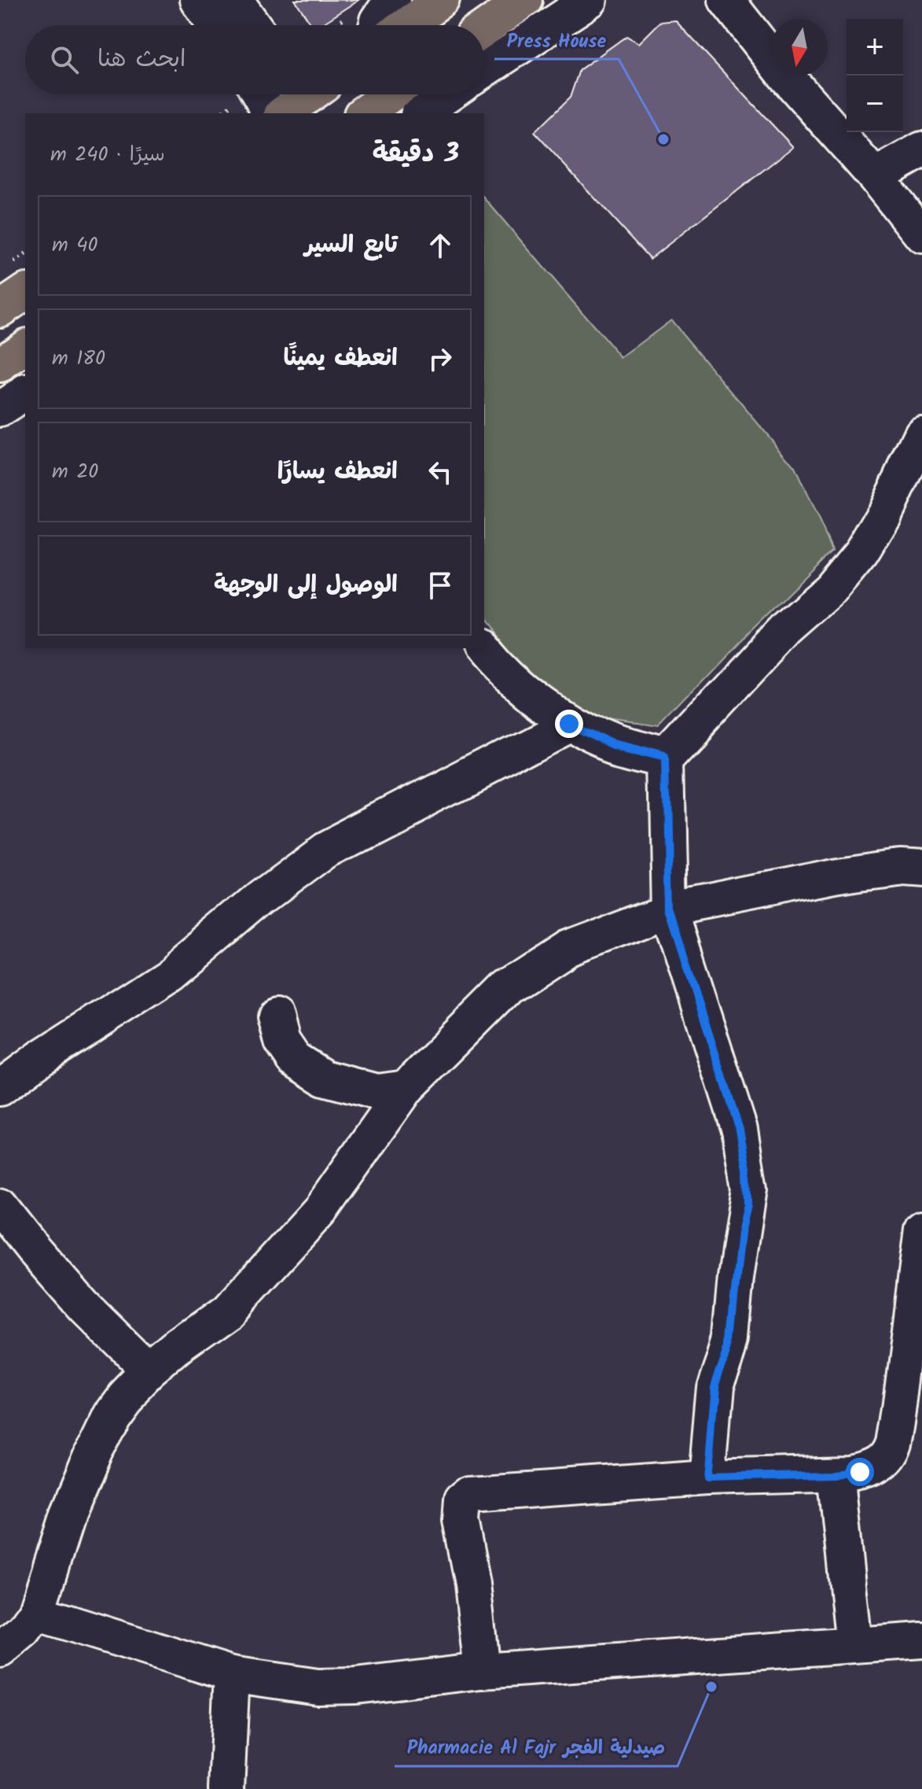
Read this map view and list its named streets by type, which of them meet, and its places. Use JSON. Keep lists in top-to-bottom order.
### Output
{
  "places": ["Press House", "Pharmacie Al Fajr صيدلية الفجر"],
  "north": "bottom",
  "page": {
    "map_buttons": ["+", "−"],
    "search": "ابحث هنا",
    "heading": ["3 دقيقة", "سيرًا · 240 m"],
    "list": [
      ["تابع السير", "40 m"],
      ["انعطف يمينًا", "180 m"],
      ["انعطف يسارًا", "20 m"],
      "الوصول إلى الوجهة"
    ]
  }
}
